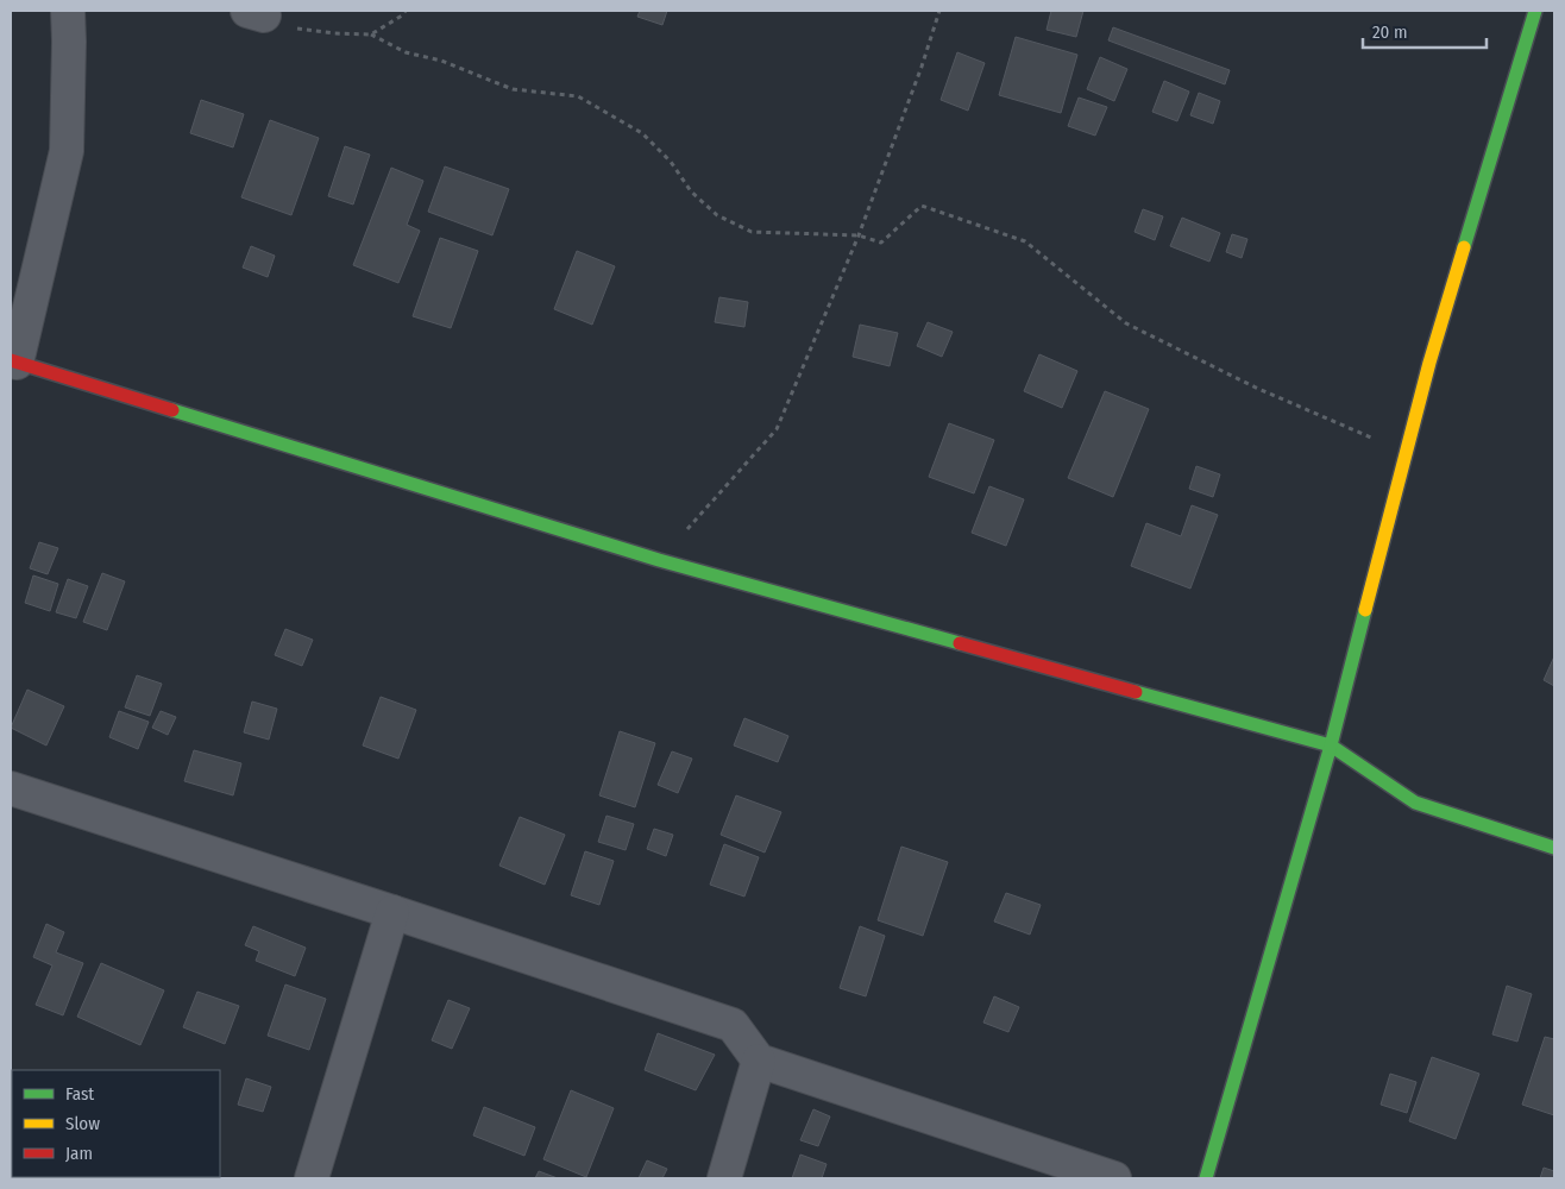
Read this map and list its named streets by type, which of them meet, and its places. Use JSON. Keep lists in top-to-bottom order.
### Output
{
  "legend": ["Fast", "Slow", "Jam"],
  "scale_bar": "20 m"
}
